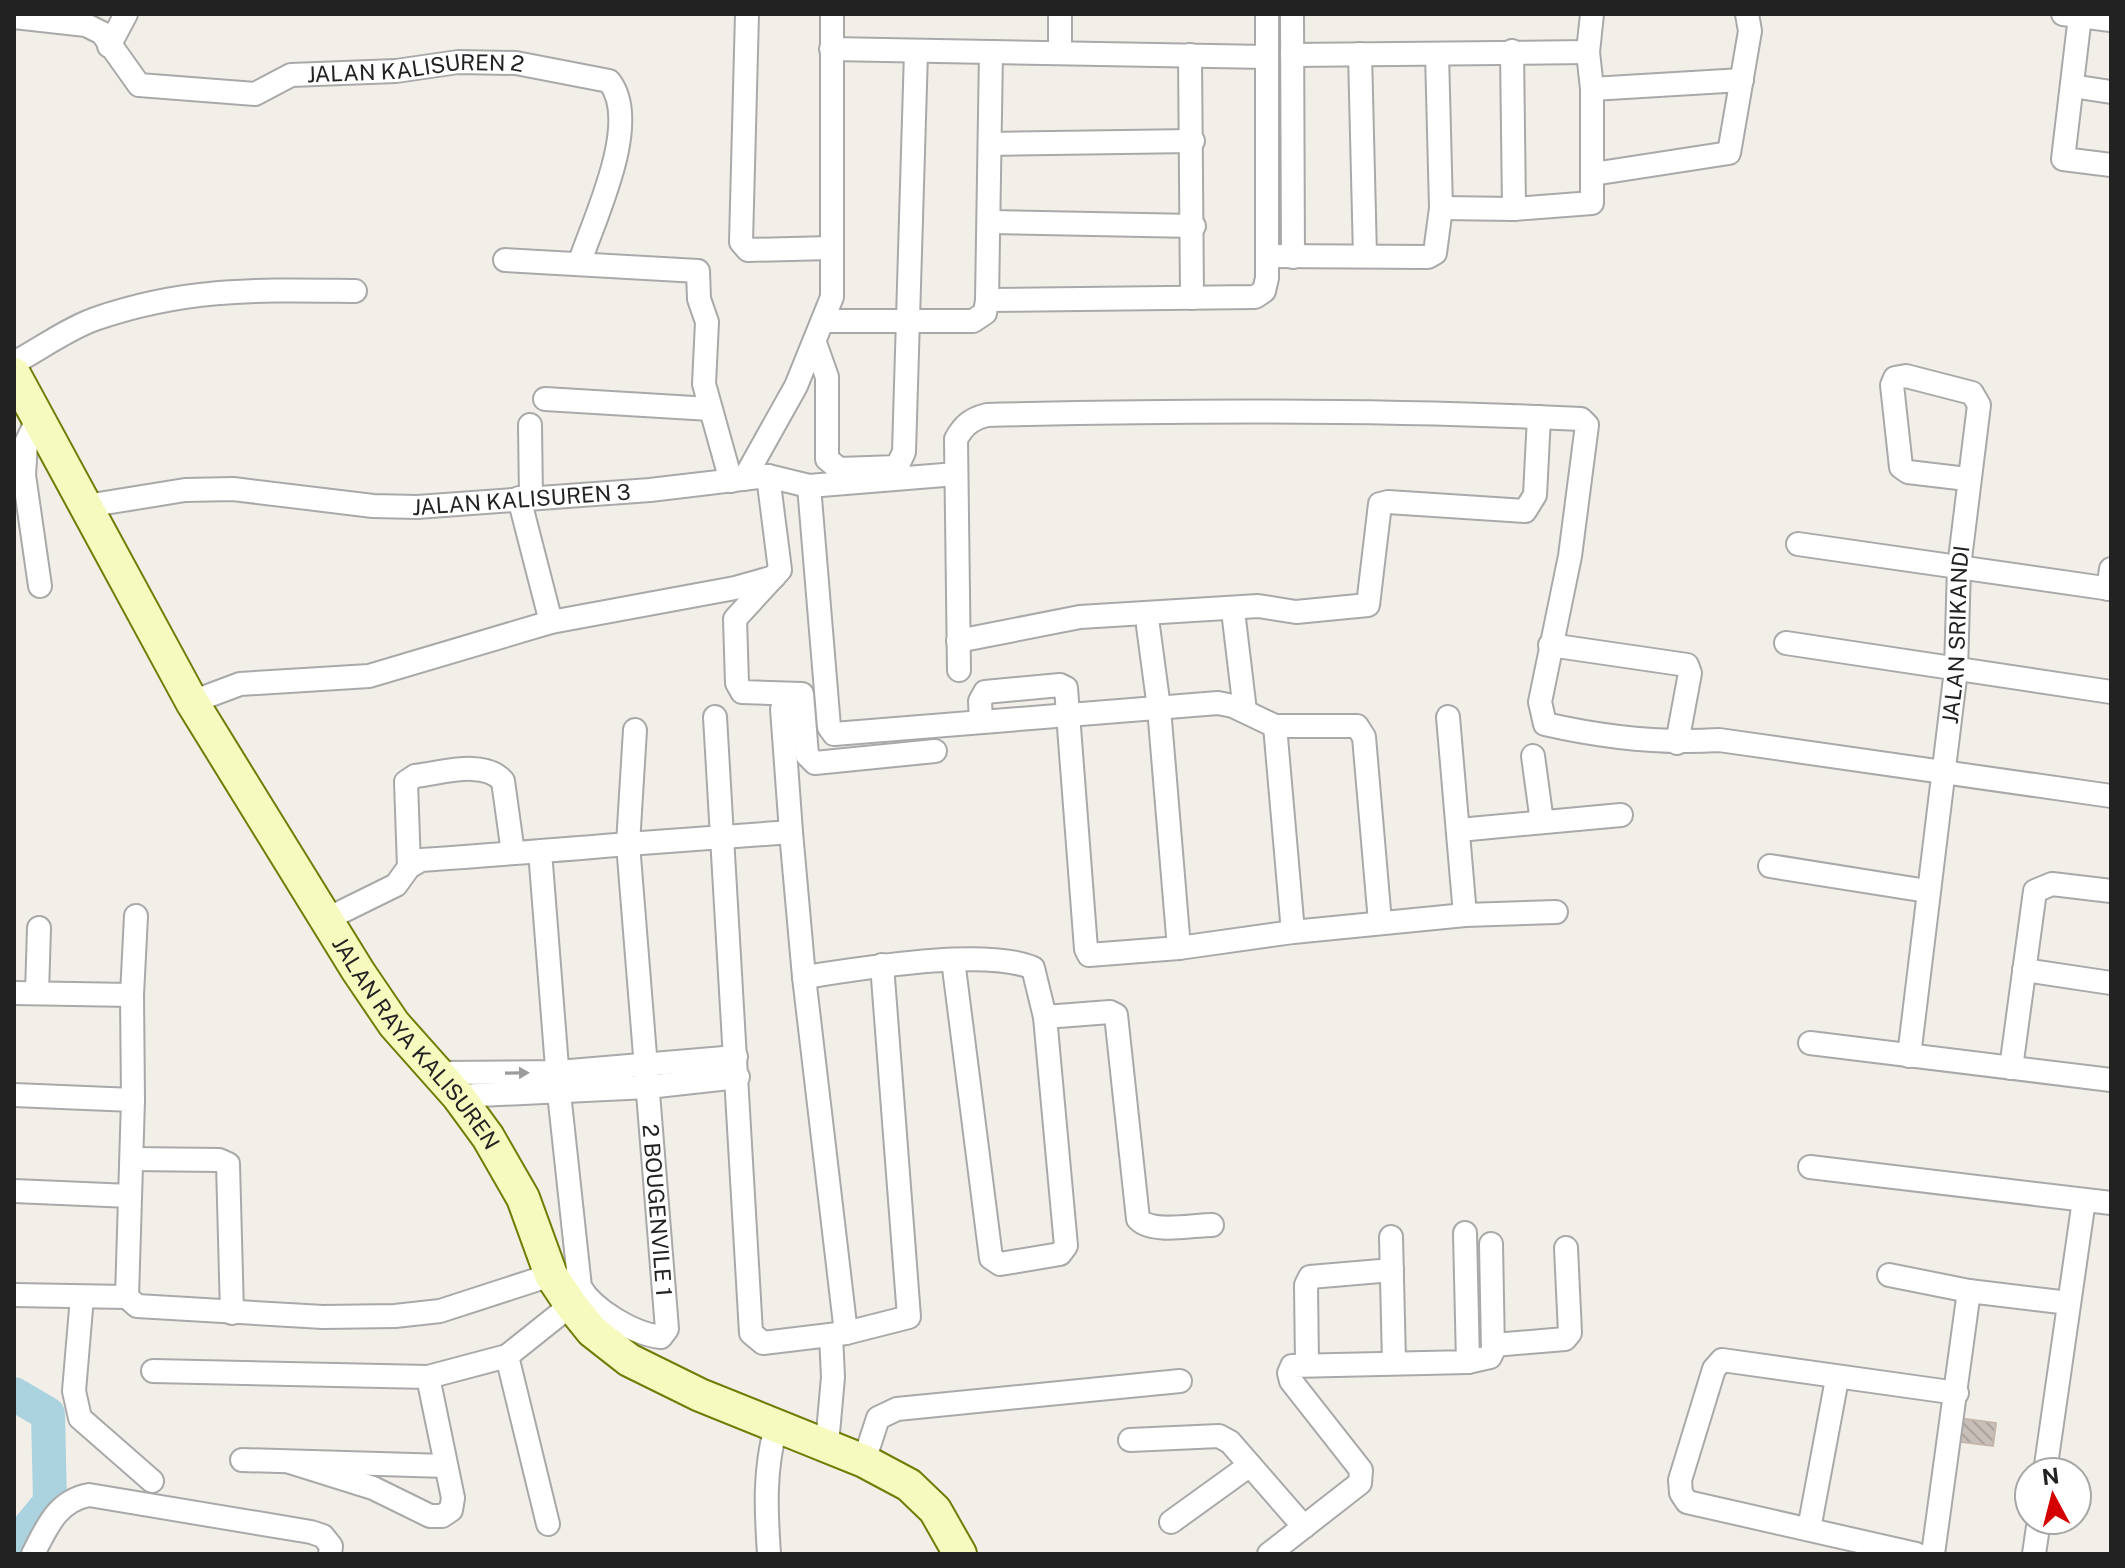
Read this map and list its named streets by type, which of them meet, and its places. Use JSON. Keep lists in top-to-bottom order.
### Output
{
  "streets": {
    "main road": ["JALAN RAYA KALISUREN"],
    "street": [
      "JALAN KALISUREN 2",
      "JALAN KALISUREN 3",
      "JALAN SRIKANDI",
      "2 BOUGENVILE 1"
    ]
  },
  "crossings": [
    ["JALAN KALISUREN 3", "JALAN RAYA KALISUREN"]
  ],
  "north": "top"
}
